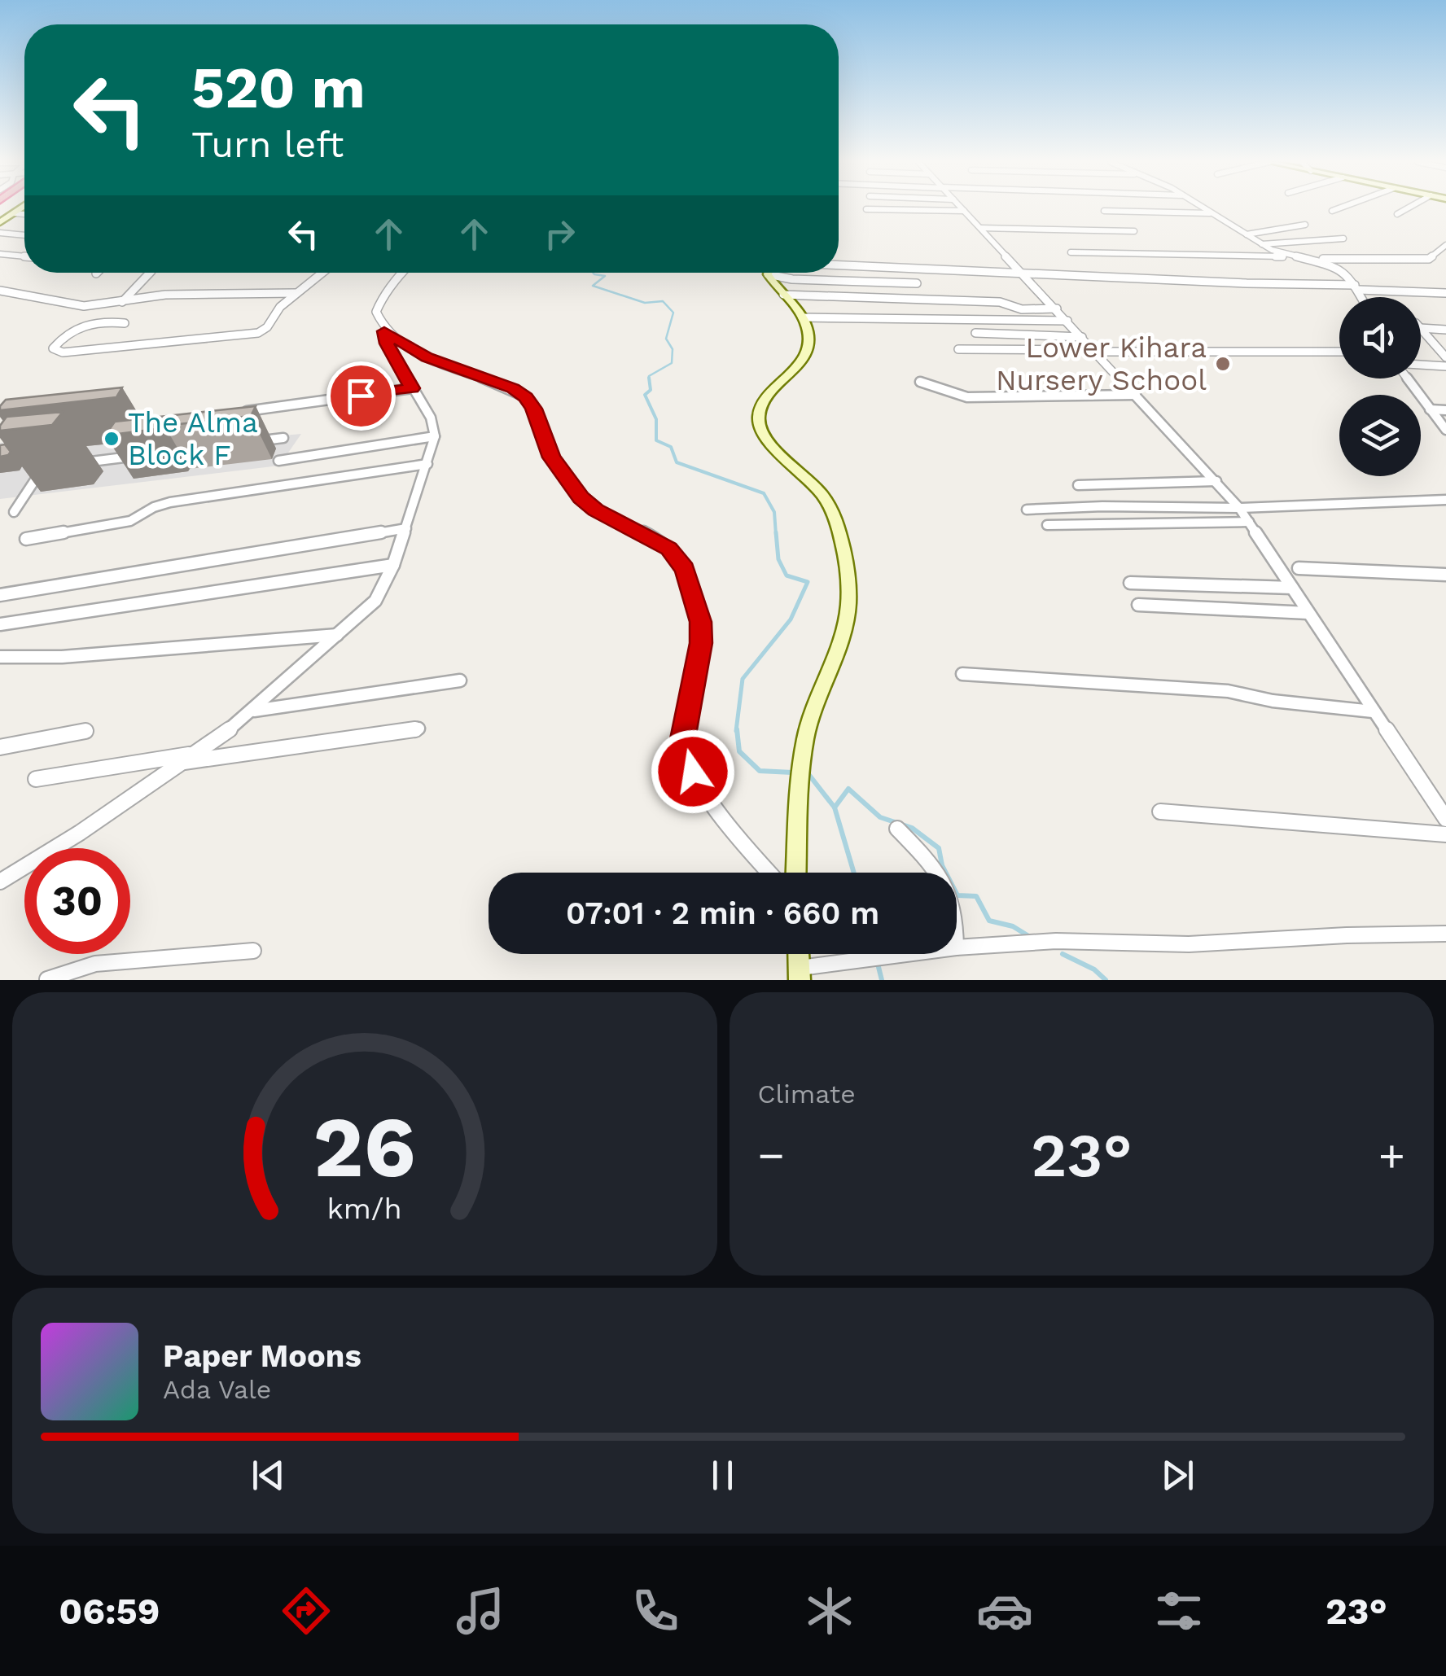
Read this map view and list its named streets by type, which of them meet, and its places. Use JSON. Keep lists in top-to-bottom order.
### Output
{
  "places": ["Lower Kihara Nursery School", "The Alma Block F"],
  "page": {
    "turn": ["520 m", "Turn left"],
    "limit": "30",
    "trip": "07:01 · 2 min · 660 m",
    "tile": "Climate",
    "heat": ["−", "23°", "+"],
    "song": ["Paper Moons", "Ada Vale"],
    "tabs": ["06:59", "23°"],
    "gauge": ["26", "km/h"]
  }
}
